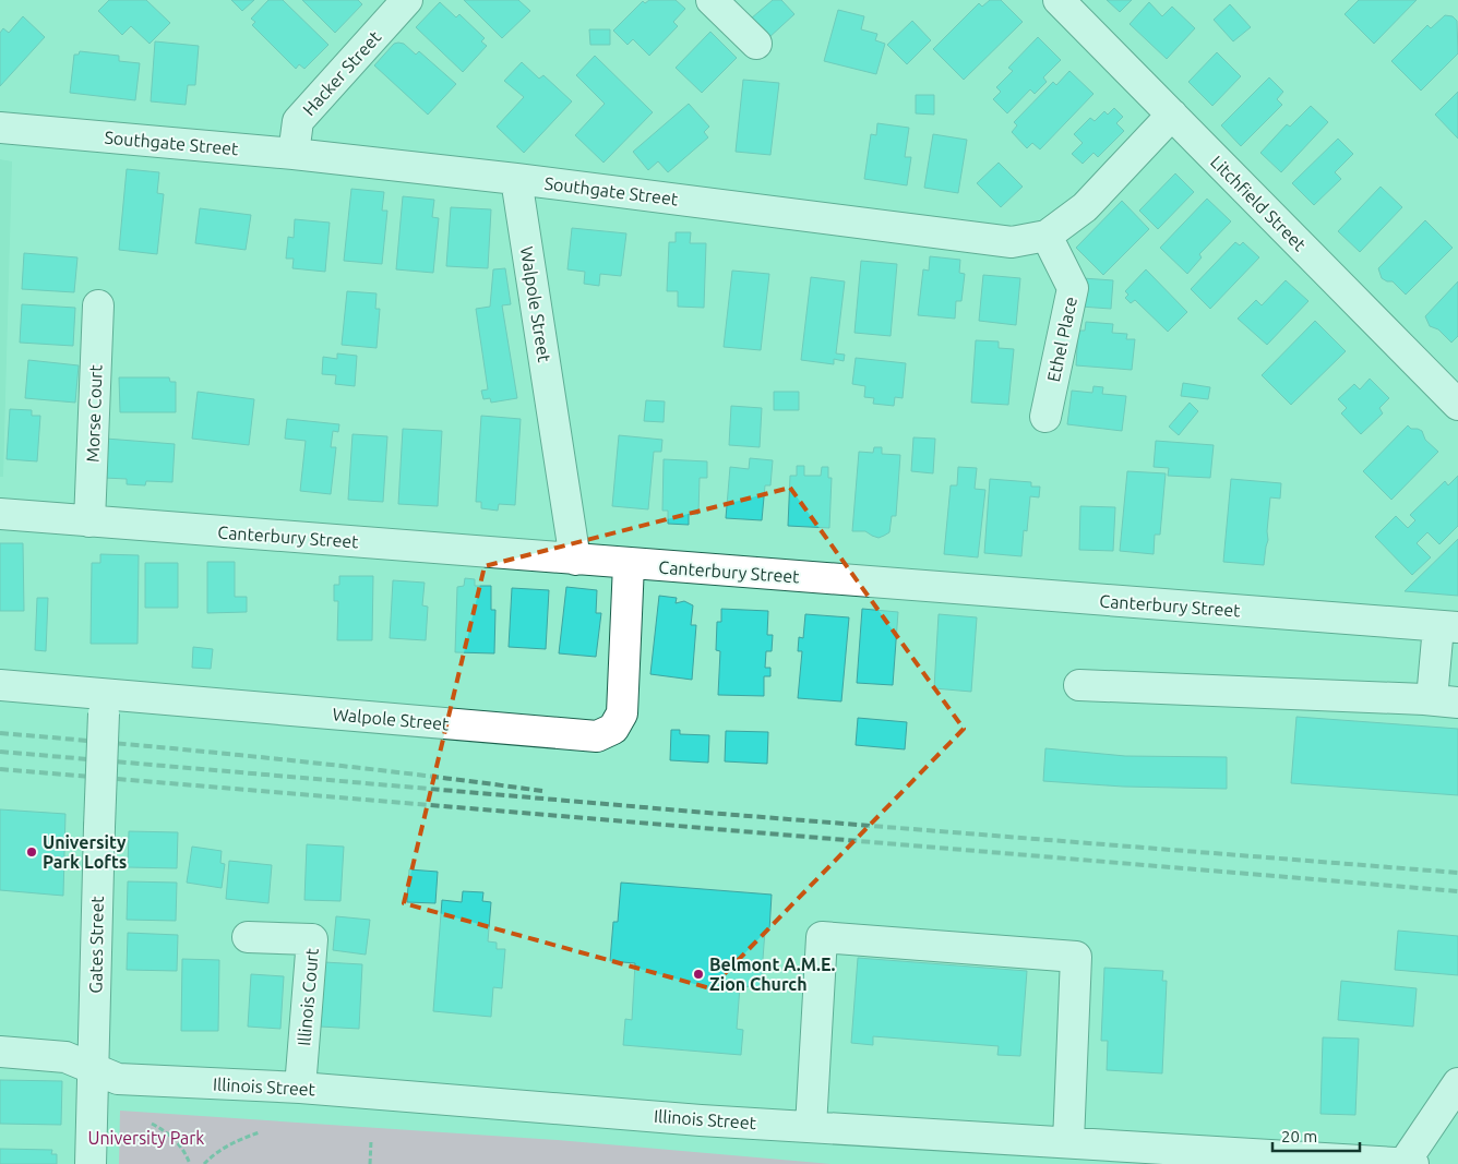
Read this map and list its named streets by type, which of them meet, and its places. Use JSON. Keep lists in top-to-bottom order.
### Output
{
  "streets": {
    "street": [
      "Hacker Street",
      "Southgate Street",
      "Litchfield Street",
      "Walpole Street",
      "Ethel Place",
      "Morse Court",
      "Canterbury Street",
      "Gates Street",
      "Illinois Court",
      "Illinois Street"
    ]
  },
  "crossings": [
    ["Hacker Street", "Southgate Street"],
    ["Southgate Street", "Litchfield Street"],
    ["Southgate Street", "Walpole Street"],
    ["Southgate Street", "Ethel Place"],
    ["Walpole Street", "Canterbury Street"],
    ["Walpole Street", "Gates Street"],
    ["Morse Court", "Canterbury Street"],
    ["Gates Street", "Illinois Street"],
    ["Illinois Court", "Illinois Street"]
  ],
  "parks": ["University Park"],
  "places": ["University Park Lofts", "Belmont A.M.E. Zion Church"],
  "scale_bar": "20 m"
}
